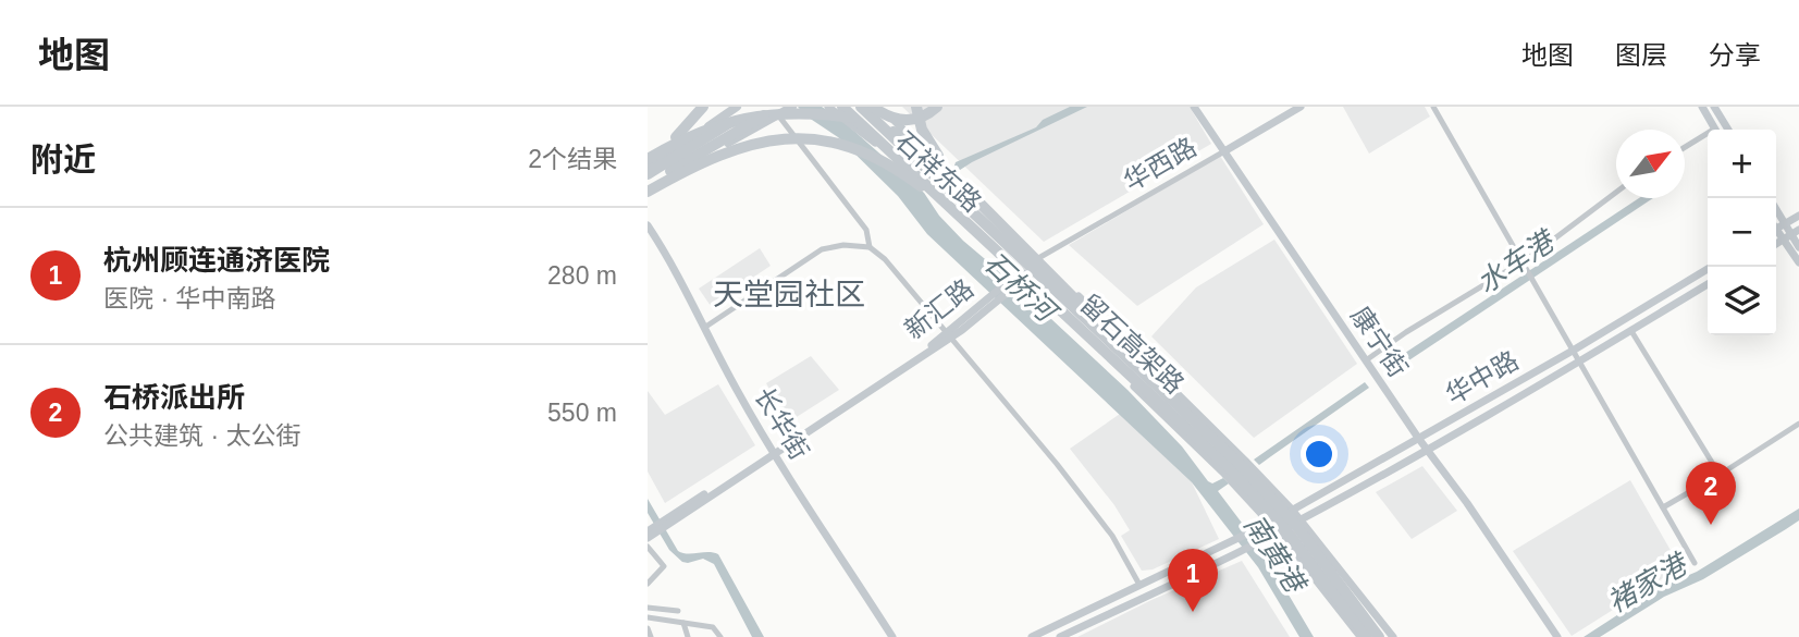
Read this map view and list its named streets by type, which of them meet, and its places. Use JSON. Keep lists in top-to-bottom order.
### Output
{
  "streets": {
    "highway": ["留石高架路"],
    "main road": [
      "华西路",
      "石祥东路",
      "新汇路",
      "康宁街",
      "华中路",
      "长华街"
    ]
  },
  "crossings": [
    ["华西路", "石祥东路"],
    ["华西路", "新汇路"],
    ["华西路", "康宁街"],
    ["石祥东路", "新汇路"],
    ["石祥东路", "留石高架路"],
    ["石祥东路", "华中路"],
    ["新汇路", "长华街"],
    ["康宁街", "华中路"]
  ],
  "districts": ["天堂园社区"],
  "water": [
    "水车港",
    "石桥河",
    "南黄港",
    "褚家港"
  ],
  "north": "top right",
  "page": {
    "header": "地图",
    "nav": ["地图", "图层", "分享"],
    "heading": ["附近", "2个结果"],
    "map_buttons": ["+", "−"],
    "list": [
      {
        "mark": "1",
        "name": "杭州顾连通济医院",
        "note": "医院 · 华中南路",
        "value": "280 m"
      },
      {
        "mark": "2",
        "name": "石桥派出所",
        "note": "公共建筑 · 太公街",
        "value": "550 m"
      }
    ],
    "pins": ["2", "1"]
  }
}
